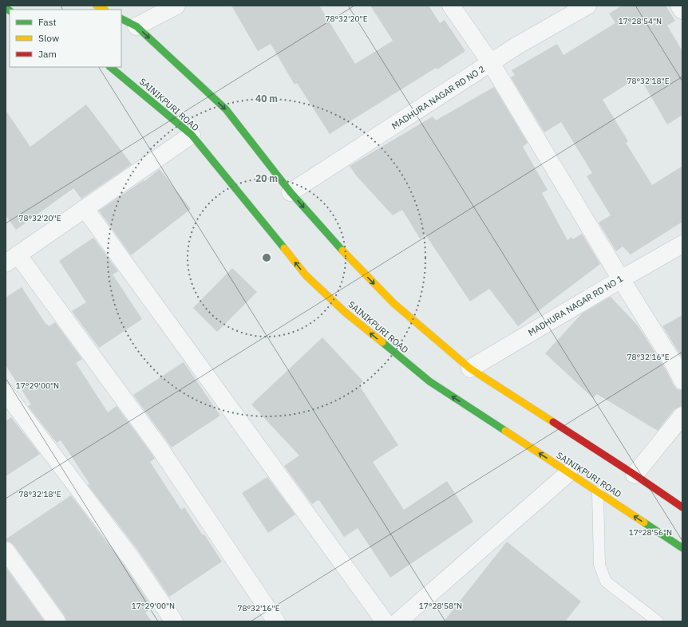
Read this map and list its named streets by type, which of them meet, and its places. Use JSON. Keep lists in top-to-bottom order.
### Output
{
  "streets": {
    "main road": ["SAINIKPURI ROAD"],
    "street": ["MADHURA NAGAR RD NO 2", "MADHURA NAGAR RD NO 1"]
  },
  "legend": ["Fast", "Slow", "Jam"],
  "coordinates": [
    "78°32'20\"E",
    "17°28'54\"N",
    "78°32'18\"E",
    "78°32'16\"E",
    "17°29'00\"N",
    "17°28'56\"N",
    "17°28'58\"N"
  ],
  "rings": ["40 m", "20 m"]
}
